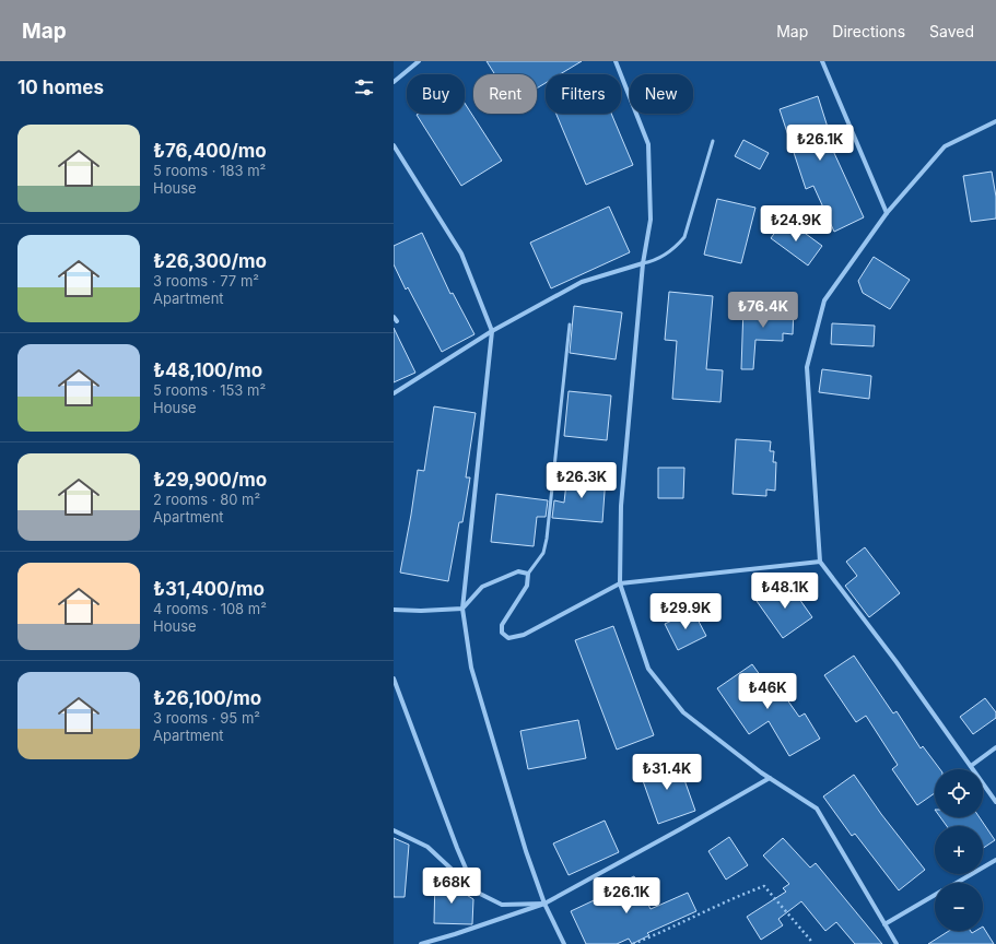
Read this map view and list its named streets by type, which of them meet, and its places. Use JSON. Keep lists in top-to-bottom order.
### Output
{
  "page": {
    "header": "Map",
    "nav": ["Map", "Directions", "Saved"],
    "heading": "10 homes",
    "chip": [
      "Buy",
      "Rent",
      "Filters",
      "New"
    ],
    "list": [
      {
        "name": "₺76,400/mo",
        "note": "5 rooms · 183 m² · House"
      },
      {
        "name": "₺26,300/mo",
        "note": "3 rooms · 77 m² · Apartment"
      },
      {
        "name": "₺48,100/mo",
        "note": "5 rooms · 153 m² · House"
      },
      {
        "name": "₺29,900/mo",
        "note": "2 rooms · 80 m² · Apartment"
      },
      {
        "name": "₺31,400/mo",
        "note": "4 rooms · 108 m² · House"
      },
      {
        "name": "₺26,100/mo",
        "note": "3 rooms · 95 m² · Apartment"
      }
    ],
    "price": [
      "₺26.1K",
      "₺24.9K",
      "₺76.4K",
      "₺26.3K",
      "₺48.1K",
      "₺29.9K",
      "₺46K",
      "₺31.4K",
      "₺68K",
      "₺26.1K"
    ],
    "map_buttons": ["+", "−"]
  }
}
